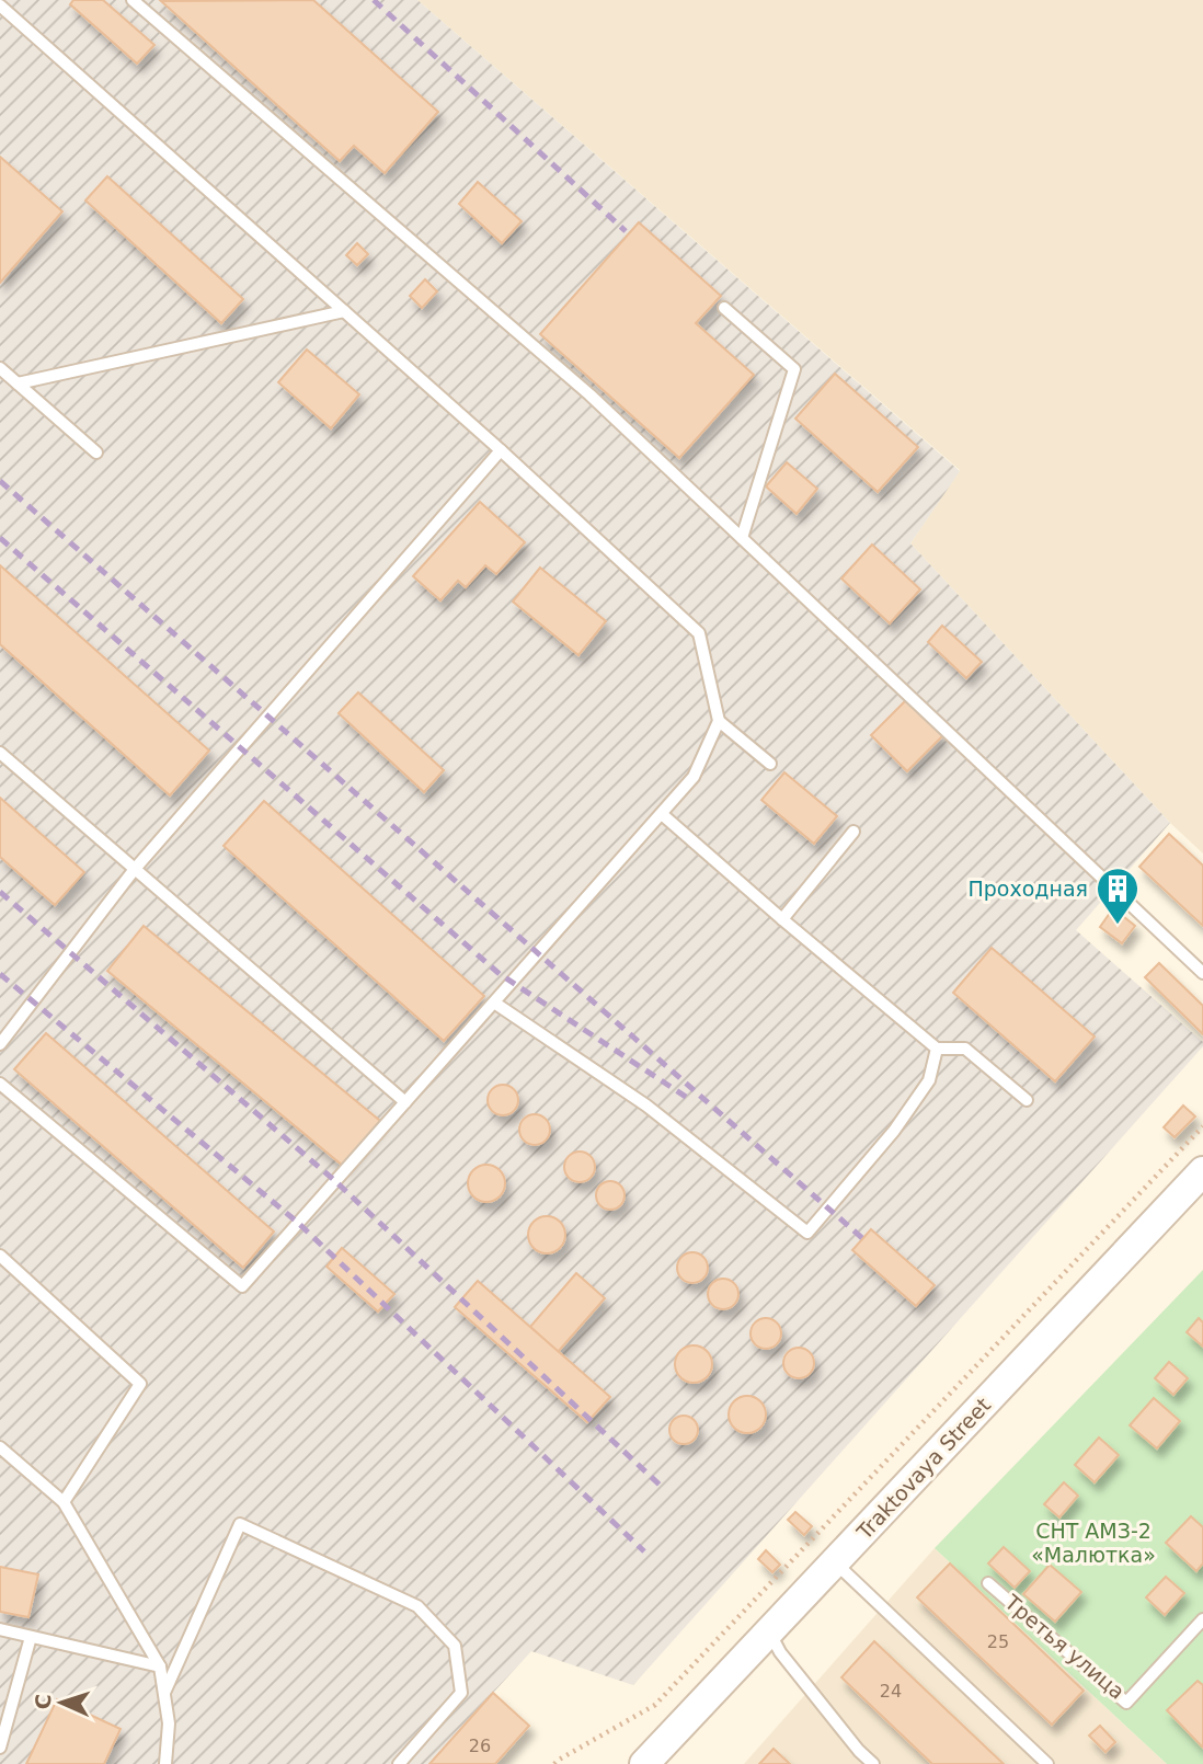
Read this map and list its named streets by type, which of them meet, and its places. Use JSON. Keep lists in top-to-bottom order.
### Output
{
  "streets": {
    "street": ["Traktovaya Street"],
    "lane": ["Третья улица"]
  },
  "parks": ["СНТ АМЗ-2 «Малютка»"],
  "places": {
    "building": ["Проходная"]
  },
  "house_numbers": ["25", "24", "26"],
  "north": "left"
}
